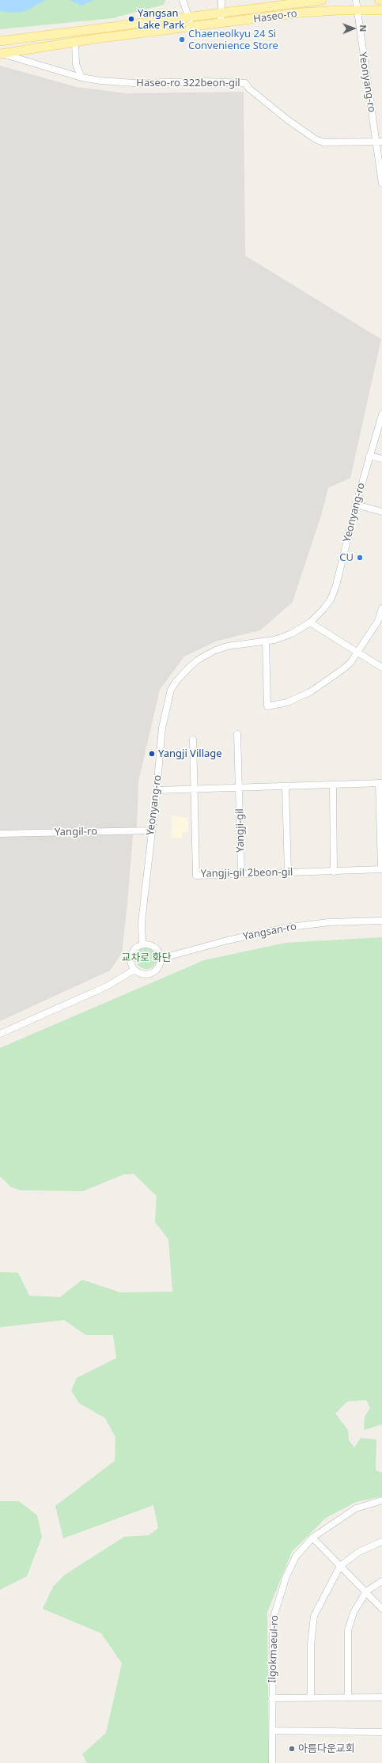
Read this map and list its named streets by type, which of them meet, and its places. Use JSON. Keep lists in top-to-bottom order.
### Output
{
  "streets": {
    "main road": ["Haseo-ro"],
    "street": [
      "Yeonyang-ro",
      "Haseo-ro 322beon-gil",
      "Yangji-gil",
      "Yangil-ro",
      "Yangji-gil 2beon-gil",
      "Yangsan-ro",
      "Ilgokmaeul-ro"
    ]
  },
  "crossings": [
    ["Haseo-ro", "Yeonyang-ro"],
    ["Haseo-ro", "Haseo-ro 322beon-gil"],
    ["Yeonyang-ro", "Haseo-ro 322beon-gil"],
    ["Yeonyang-ro", "Yangil-ro"],
    ["Yeonyang-ro", "Yangsan-ro"],
    ["Yangji-gil", "Yangji-gil 2beon-gil"]
  ],
  "parks": ["교차로 화단"],
  "places": [
    "Yangsan Lake Park",
    "Chaeneolkyu 24 Si Convenience Store",
    "CU",
    "Yangji Village",
    "아름다운교회"
  ],
  "north": "right"
}
